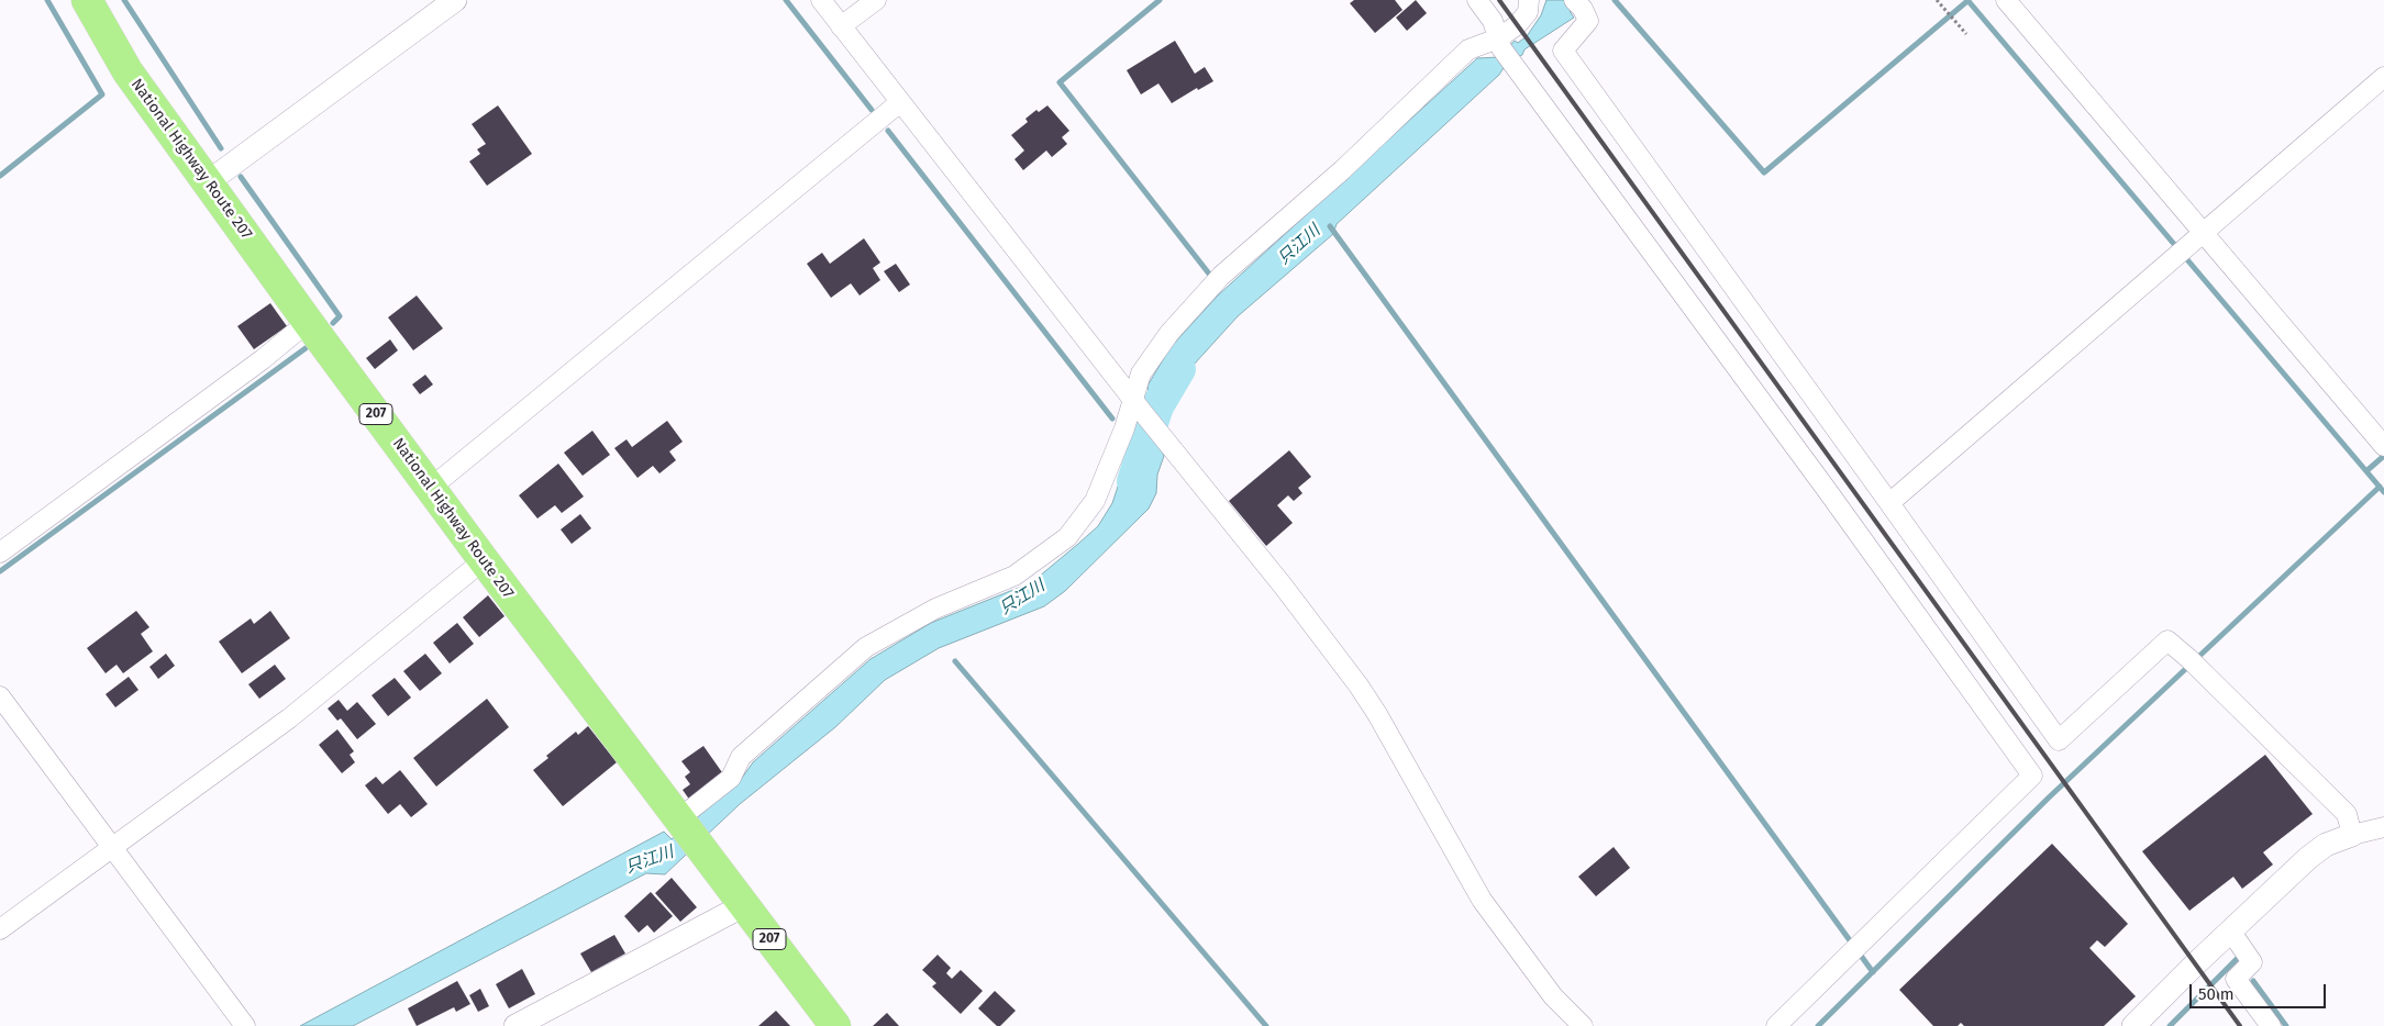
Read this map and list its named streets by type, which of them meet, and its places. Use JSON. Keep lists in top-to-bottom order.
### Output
{
  "streets": {
    "highway": ["National Highway Route 207", "207"]
  },
  "water": ["只江川"],
  "scale_bar": "50 m"
}
